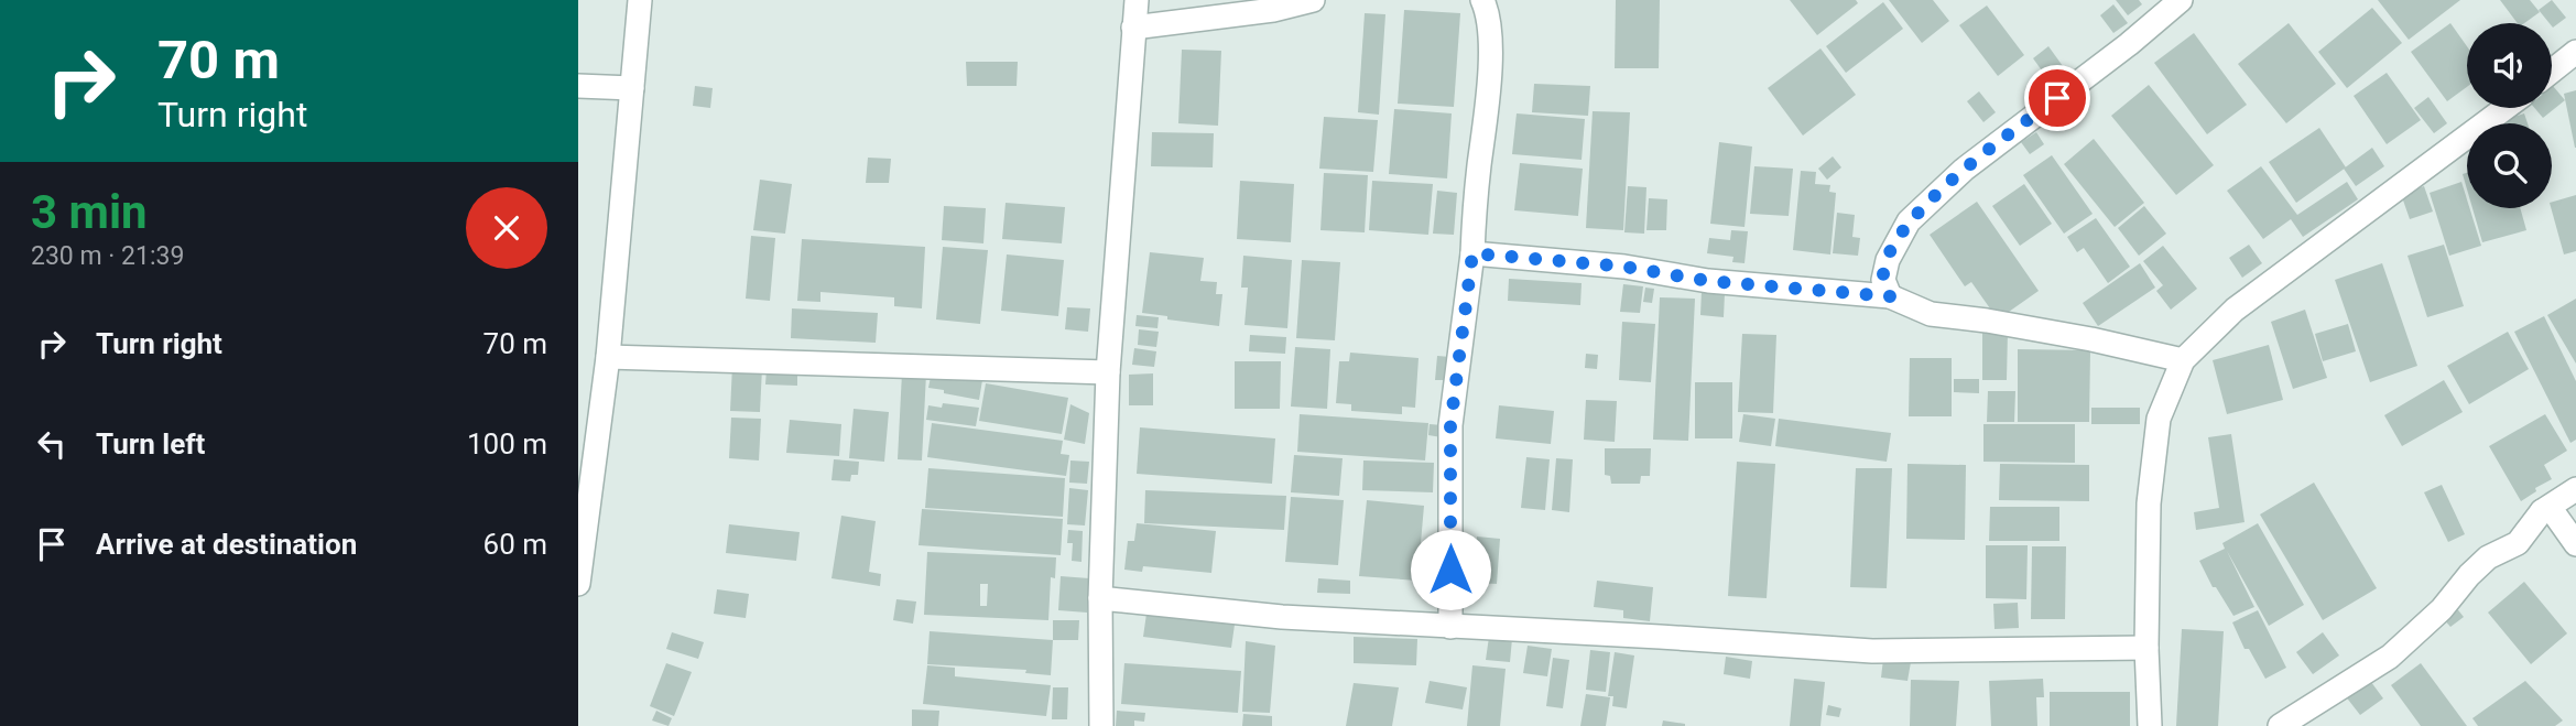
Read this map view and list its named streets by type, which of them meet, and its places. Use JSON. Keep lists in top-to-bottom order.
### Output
{
  "page": {
    "turn": ["70 m", "Turn right"],
    "heading": ["3 min", "230 m · 21:39"],
    "list": [
      {
        "name": "Turn right",
        "value": "70 m"
      },
      {
        "name": "Turn left",
        "value": "100 m"
      },
      {
        "name": "Arrive at destination",
        "value": "60 m"
      }
    ]
  }
}
